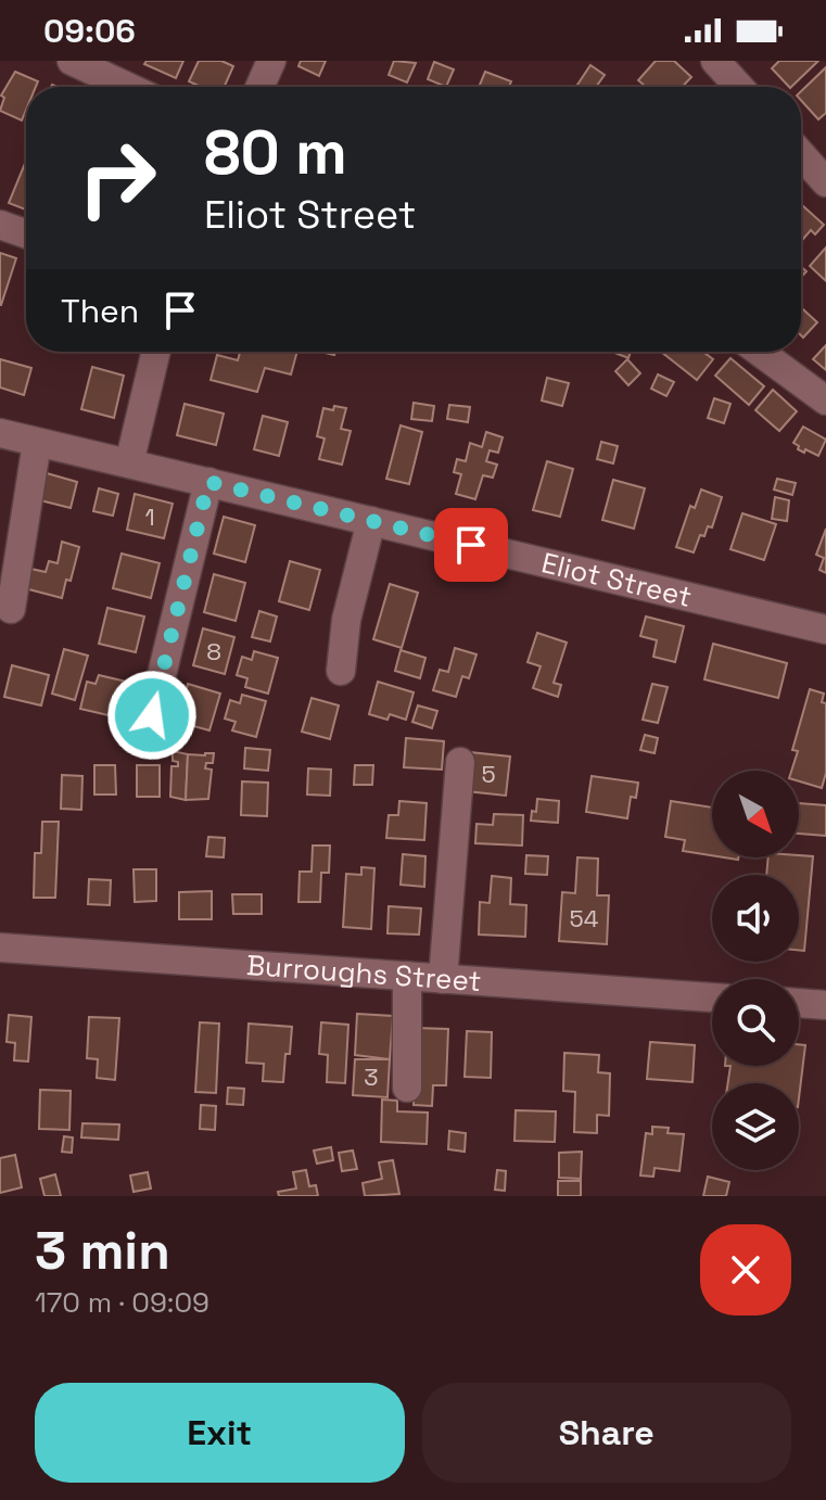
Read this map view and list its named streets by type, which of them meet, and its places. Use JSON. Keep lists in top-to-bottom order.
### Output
{
  "streets": {
    "street": ["Eliot Street", "Burroughs Street"]
  },
  "house_numbers": [
    "1",
    "8",
    "5",
    "54",
    "3"
  ],
  "north": "bottom right",
  "page": {
    "status": "09:06",
    "turn": ["80 m", "Eliot Street"],
    "then": "Then",
    "heading": ["3 min", "170 m · 09:09"],
    "buttons": ["Exit", "Share"]
  }
}
